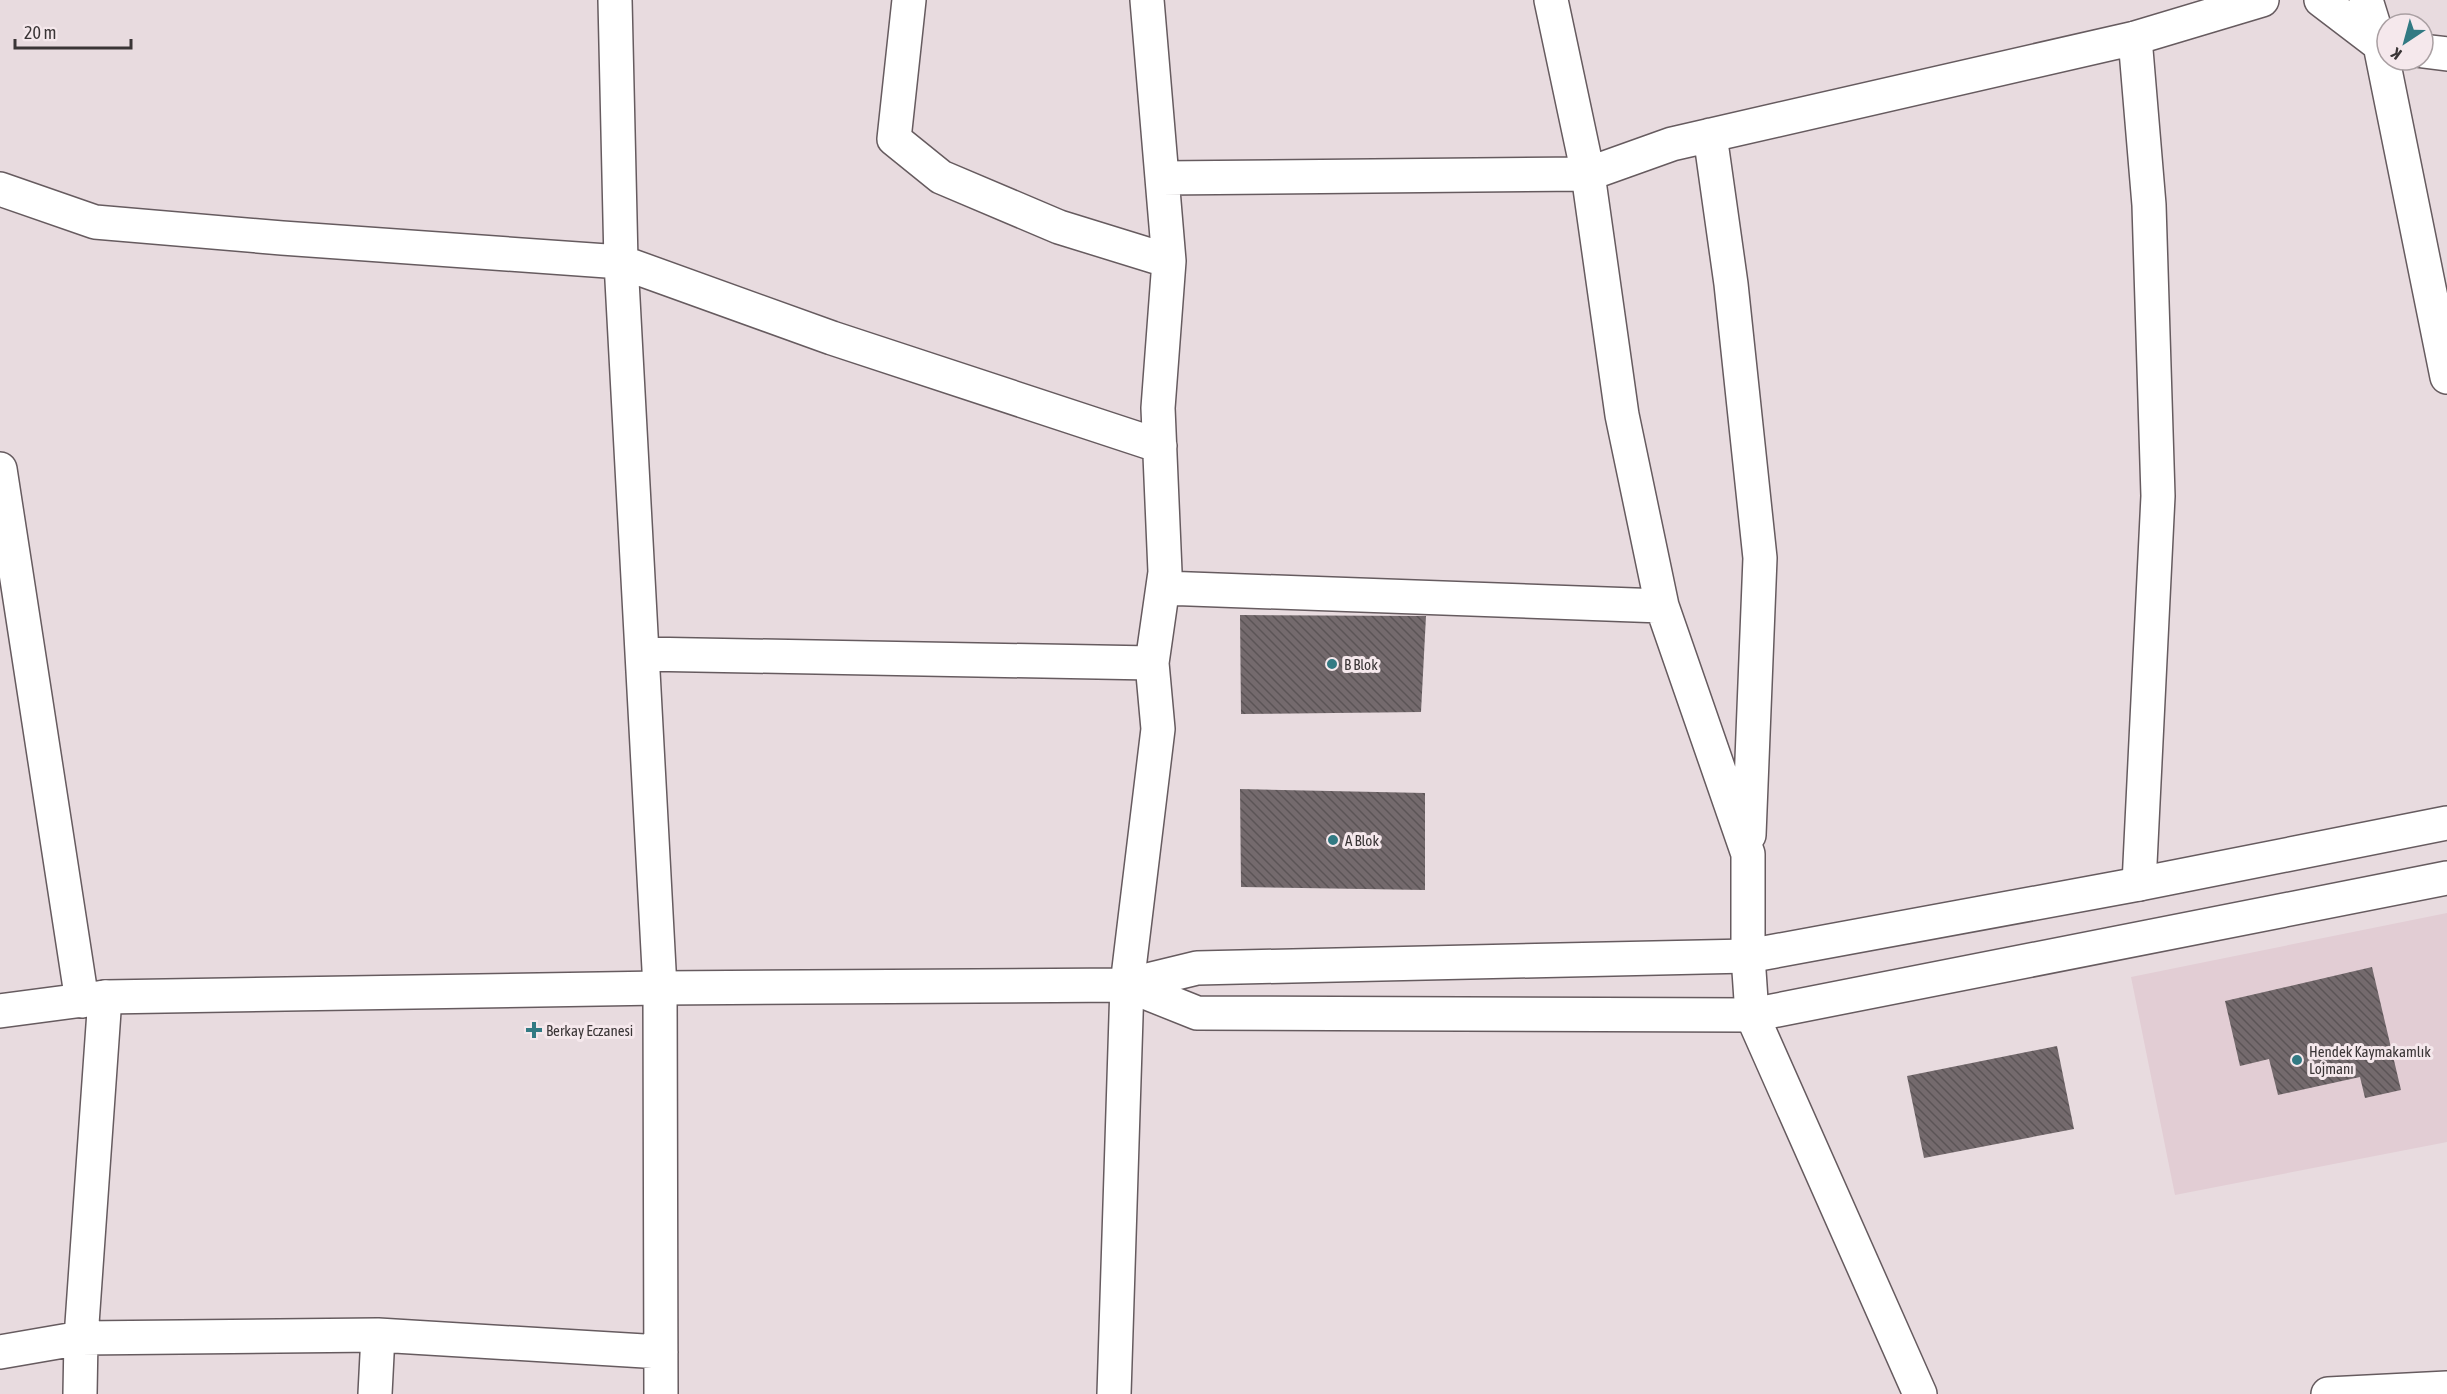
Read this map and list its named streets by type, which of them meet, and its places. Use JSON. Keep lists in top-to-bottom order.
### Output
{
  "places": {
    "other": ["B Blok", "A Blok", "Hendek Kaymakamlık Lojmanı"],
    "health": ["Berkay Eczanesi"]
  },
  "scale_bar": "20 m",
  "north": "bottom left"
}
